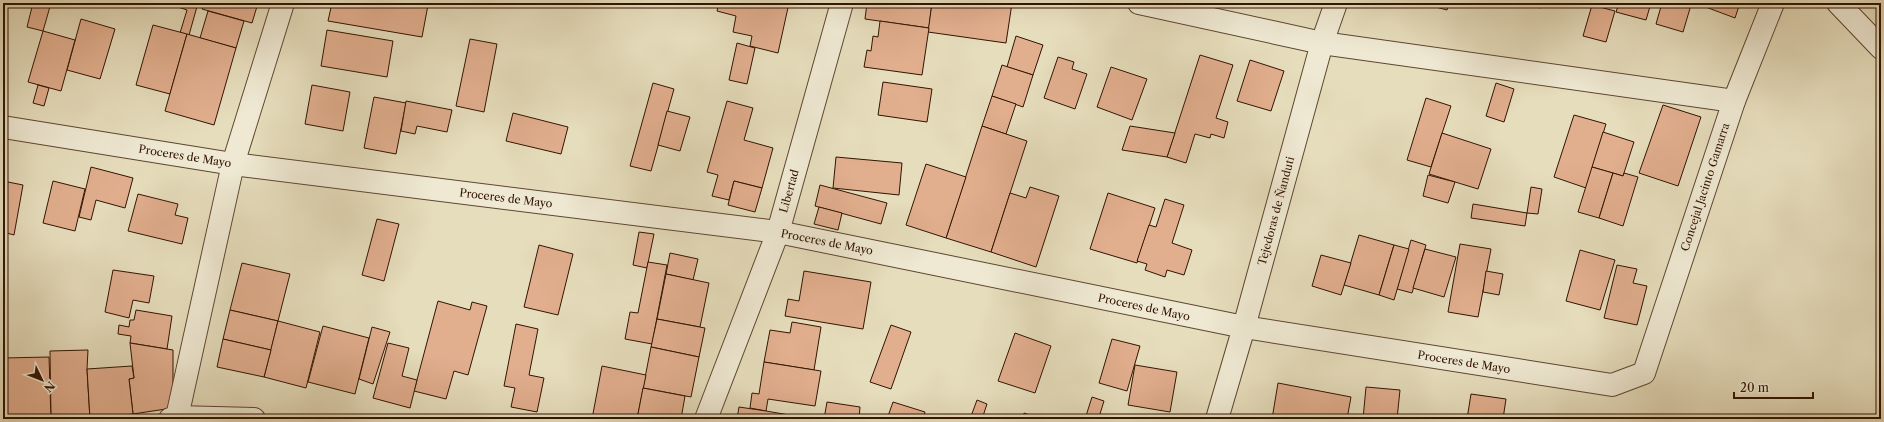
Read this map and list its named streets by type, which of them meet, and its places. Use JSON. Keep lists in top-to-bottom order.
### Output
{
  "streets": {
    "street": [
      "Proceres de Mayo",
      "Concejal Jacinto Gamarra",
      "Libertad",
      "Tejedoras de Ñanduti"
    ]
  },
  "crossings": [
    ["Proceres de Mayo", "Concejal Jacinto Gamarra"],
    ["Proceres de Mayo", "Libertad"],
    ["Proceres de Mayo", "Tejedoras de Ñanduti"]
  ],
  "scale_bar": "20 m",
  "north": "bottom right"
}
